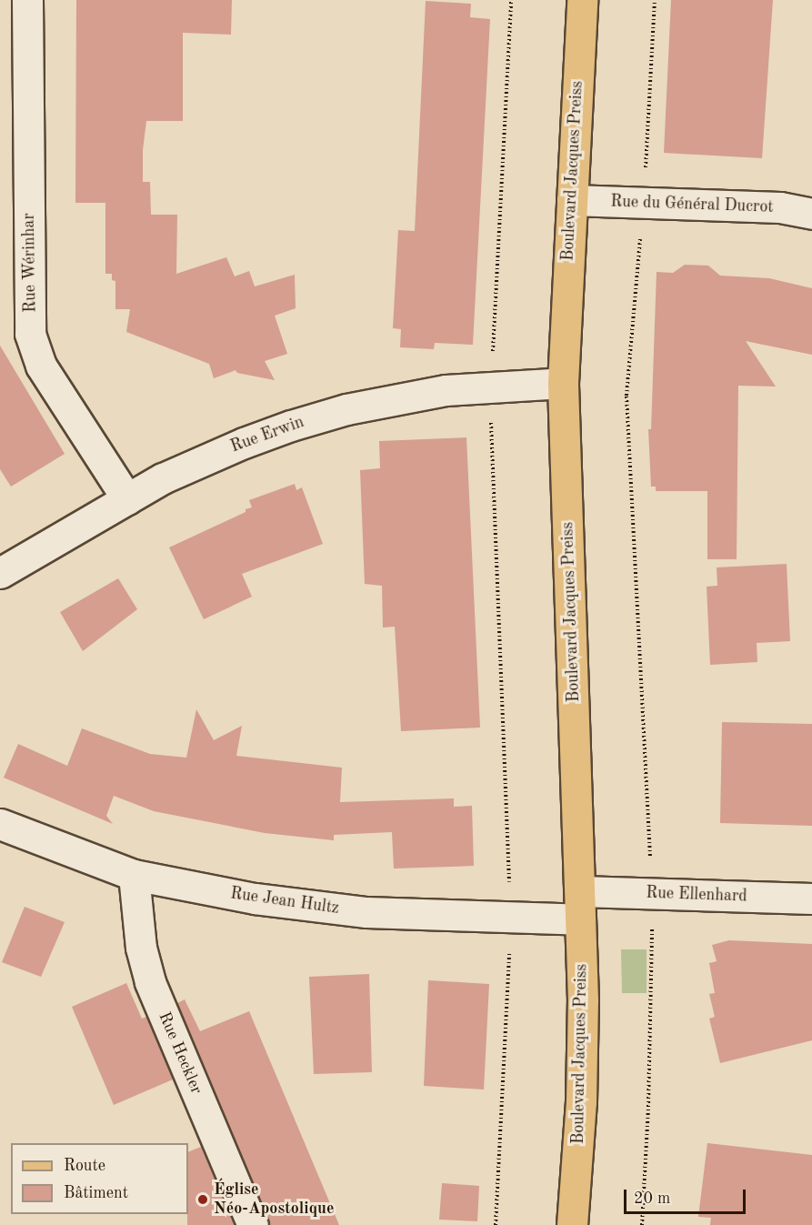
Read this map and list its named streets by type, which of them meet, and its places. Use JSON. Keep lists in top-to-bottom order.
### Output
{
  "streets": {
    "main road": ["Boulevard Jacques Preiss"],
    "street": [
      "Rue du Général Ducrot",
      "Rue Wérinhar",
      "Rue Erwin",
      "Rue Ellenhard",
      "Rue Jean Hultz",
      "Rue Heckler"
    ]
  },
  "crossings": [
    ["Boulevard Jacques Preiss", "Rue du Général Ducrot"],
    ["Boulevard Jacques Preiss", "Rue Erwin"],
    ["Boulevard Jacques Preiss", "Rue Ellenhard"],
    ["Boulevard Jacques Preiss", "Rue Jean Hultz"],
    ["Rue Wérinhar", "Rue Erwin"],
    ["Rue Ellenhard", "Rue Jean Hultz"],
    ["Rue Jean Hultz", "Rue Heckler"]
  ],
  "places": ["Église Néo-Apostolique"],
  "legend": ["Route", "Bâtiment"],
  "scale_bar": "20 m"
}
